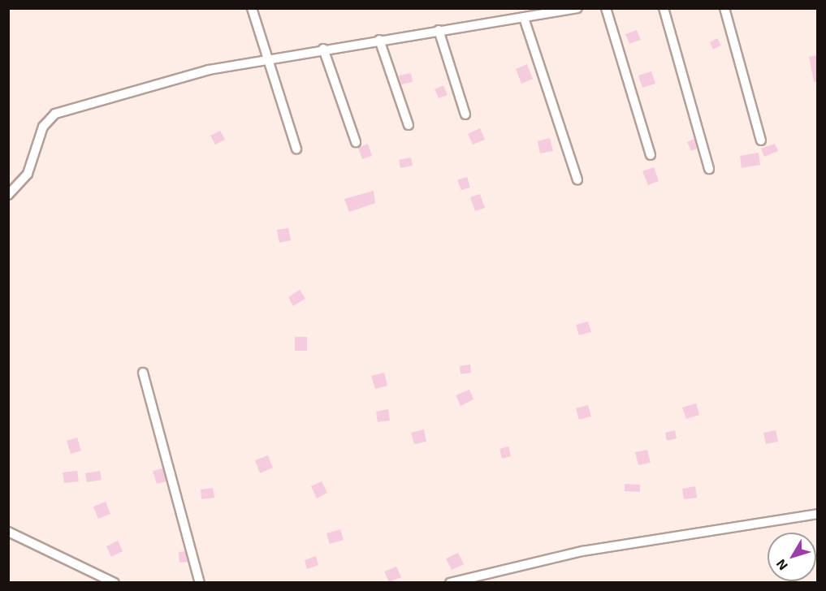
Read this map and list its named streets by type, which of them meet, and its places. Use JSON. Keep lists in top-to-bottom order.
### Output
{
  "north": "bottom left"
}
